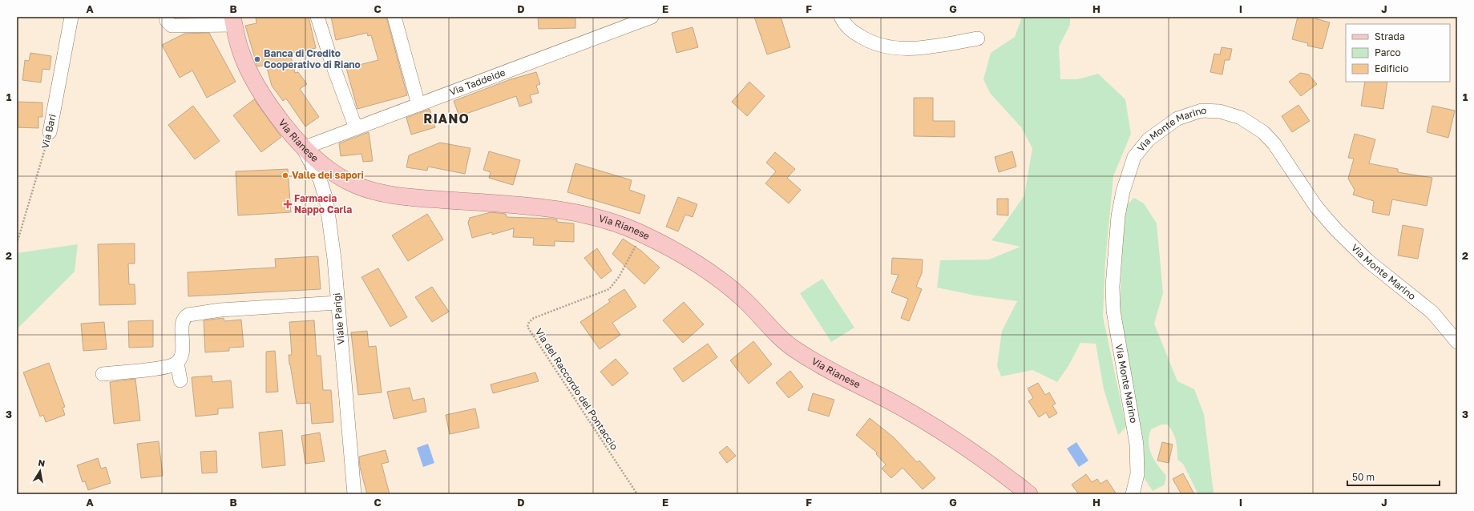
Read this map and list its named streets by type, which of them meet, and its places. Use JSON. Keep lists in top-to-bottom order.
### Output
{
  "streets": {
    "main road": ["Via Rianese"],
    "street": [
      "Via Taddeide",
      "Via Bari",
      "Via Monte Marino",
      "Viale Parigi"
    ],
    "path": ["Via del Raccordo del Pontaccio"]
  },
  "crossings": [
    ["Via Taddeide", "Via Rianese"],
    ["Via Taddeide", "Viale Parigi"],
    ["Via Rianese", "Viale Parigi"],
    ["Via Rianese", "Via del Raccordo del Pontaccio"]
  ],
  "districts": ["RIANO"],
  "places": {
    "other": ["Banca di Credito Cooperativo di Riano", "Valle dei sapori"],
    "health": ["Farmacia Nappo Carla"]
  },
  "legend": ["Strada", "Parco", "Edificio"],
  "scale_bar": "50 m",
  "north": "top",
  "grid": {
    "columns": [
      "A",
      "B",
      "C",
      "D",
      "E",
      "F",
      "G",
      "H",
      "I",
      "J"
    ],
    "rows": ["1", "2", "3"]
  }
}
